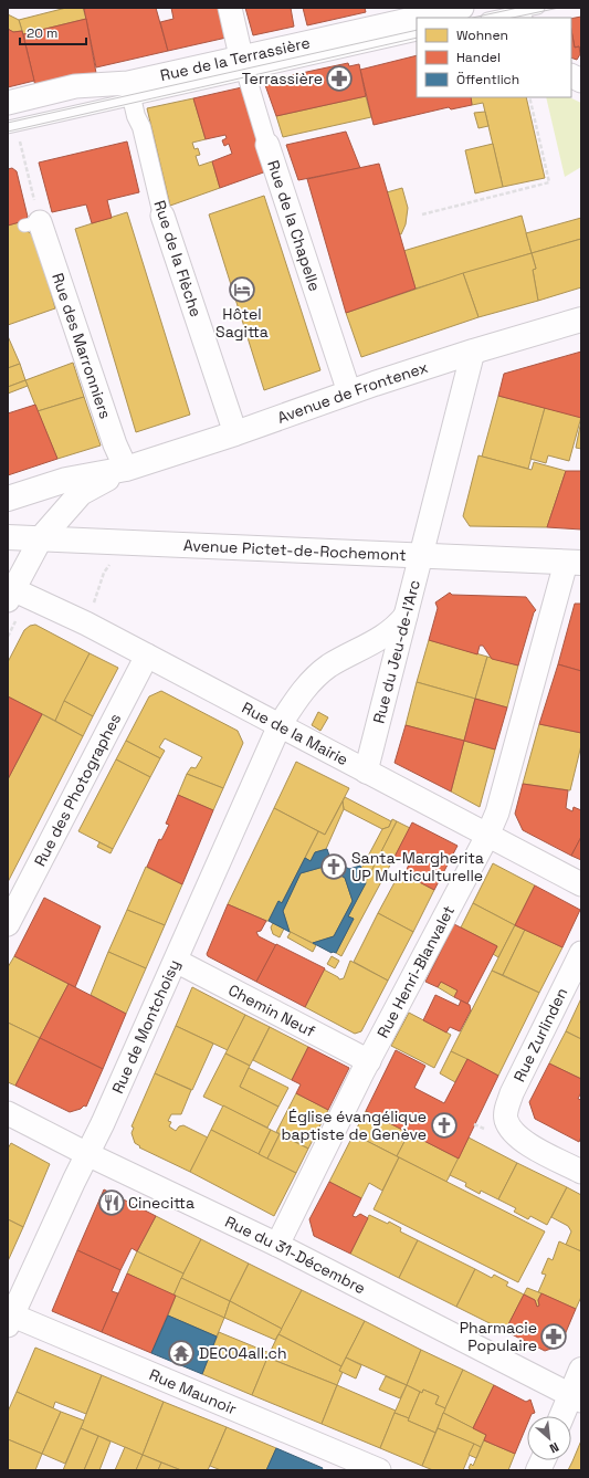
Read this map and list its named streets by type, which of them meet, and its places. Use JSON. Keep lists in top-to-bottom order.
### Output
{
  "streets": {
    "street": [
      "Rue de la Terrassière",
      "Rue de la Chapelle",
      "Rue de la Flèche",
      "Rue des Marronniers",
      "Avenue de Frontenex",
      "Avenue Pictet-de-Rochemont",
      "Rue du Jeu-de-l'Arc",
      "Rue de la Mairie",
      "Rue des Photographes",
      "Rue Henri-Blanvalet",
      "Chemin Neuf",
      "Rue de Montchoisy",
      "Rue Zurlinden",
      "Rue du 31-Décembre",
      "Rue Maunoir"
    ]
  },
  "crossings": [
    ["Rue de la Terrassière", "Rue de la Chapelle"],
    ["Rue de la Terrassière", "Rue de la Flèche"],
    ["Rue de la Chapelle", "Avenue de Frontenex"],
    ["Rue de la Flèche", "Avenue de Frontenex"],
    ["Rue des Marronniers", "Avenue de Frontenex"],
    ["Avenue de Frontenex", "Avenue Pictet-de-Rochemont"],
    ["Avenue de Frontenex", "Rue du Jeu-de-l'Arc"],
    ["Avenue Pictet-de-Rochemont", "Rue du Jeu-de-l'Arc"],
    ["Avenue Pictet-de-Rochemont", "Rue Henri-Blanvalet"],
    ["Rue du Jeu-de-l'Arc", "Rue de la Mairie"],
    ["Rue du Jeu-de-l'Arc", "Rue de Montchoisy"],
    ["Rue de la Mairie", "Rue des Photographes"],
    ["Rue de la Mairie", "Rue Henri-Blanvalet"],
    ["Rue de la Mairie", "Rue de Montchoisy"],
    ["Rue Henri-Blanvalet", "Chemin Neuf"],
    ["Rue Henri-Blanvalet", "Rue du 31-Décembre"],
    ["Chemin Neuf", "Rue de Montchoisy"],
    ["Rue de Montchoisy", "Rue du 31-Décembre"],
    ["Rue de Montchoisy", "Rue Maunoir"]
  ],
  "places": {
    "pharmacy": ["Terrassière", "Pharmacie Populaire"],
    "hotel": ["Hôtel Sagitta"],
    "church": ["Santa-Margherita UP Multiculturelle", "Église évangélique baptiste de Genève"],
    "restaurant": ["Cinecitta"],
    "temple": ["DECO4all.ch"]
  },
  "legend": ["Wohnen", "Handel", "Öffentlich"],
  "scale_bar": "20 m",
  "north": "bottom right"
}
